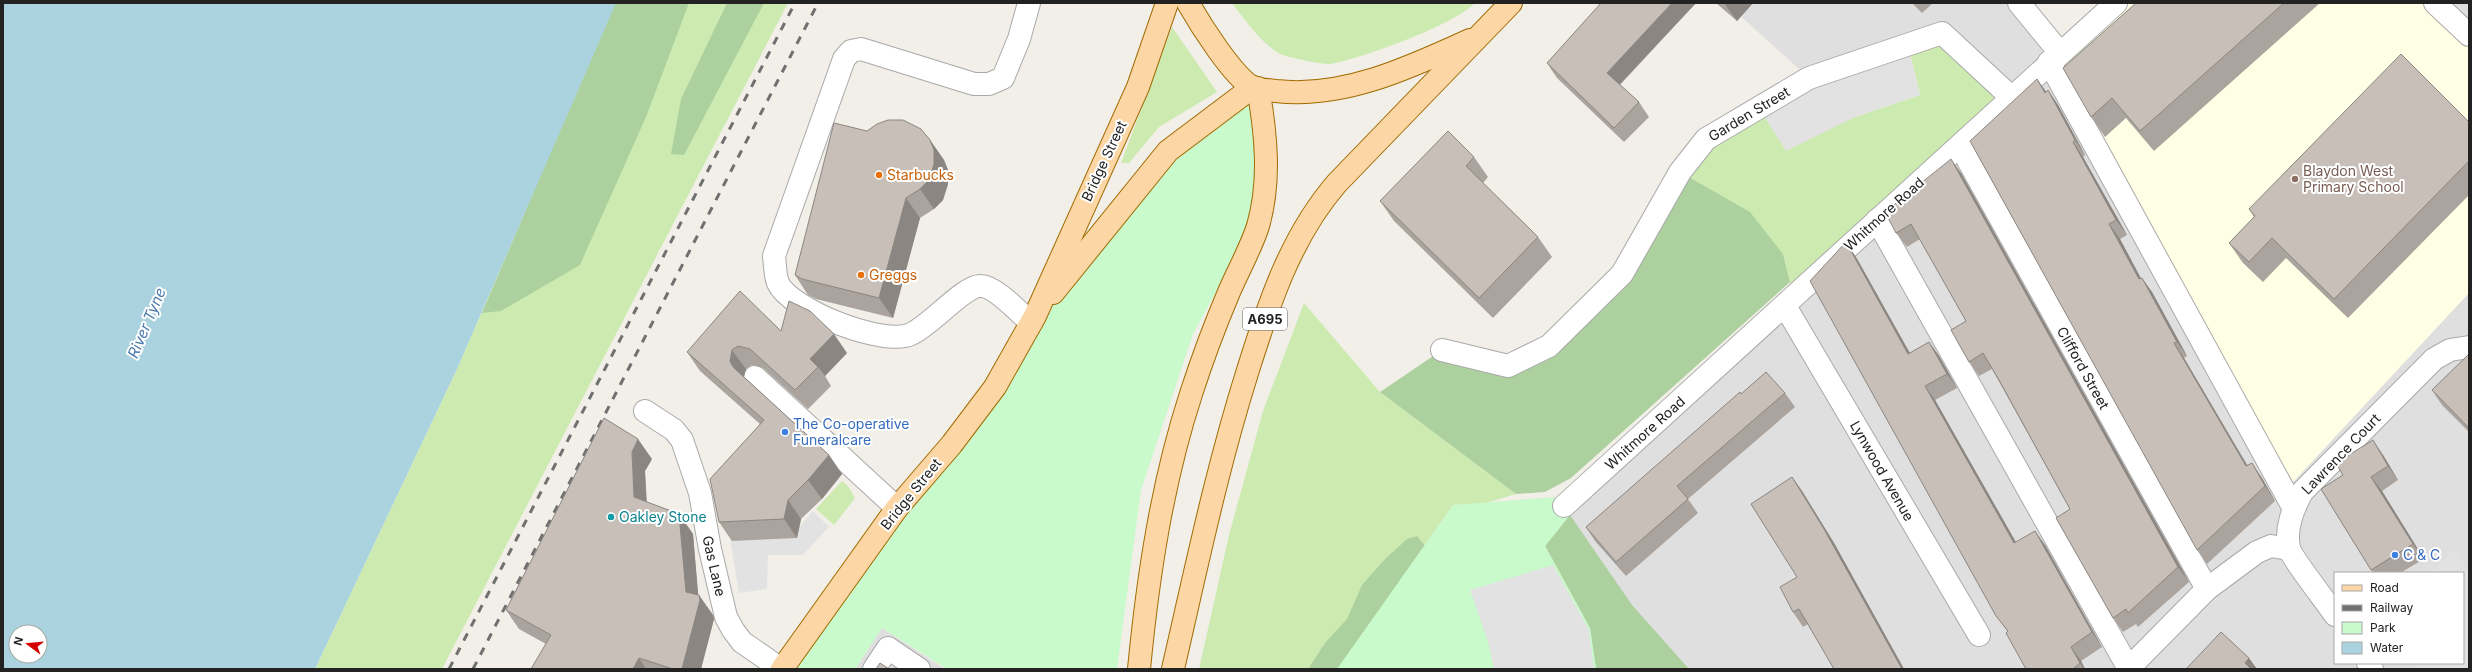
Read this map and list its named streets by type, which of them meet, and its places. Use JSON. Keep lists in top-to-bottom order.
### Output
{
  "streets": {
    "main road": ["Bridge Street", "A695"],
    "street": [
      "Garden Street",
      "Whitmore Road",
      "Clifford Street",
      "Lawrence Court",
      "Lynwood Avenue",
      "Gas Lane"
    ]
  },
  "crossings": [
    ["Garden Street", "Whitmore Road"],
    ["Bridge Street", "A695"],
    ["Bridge Street", "Gas Lane"],
    ["Whitmore Road", "Clifford Street"],
    ["Whitmore Road", "Lynwood Avenue"]
  ],
  "water": ["River Tyne"],
  "places": [
    "Starbucks",
    "Blaydon West Primary School",
    "Greggs",
    "The Co-operative Funeralcare",
    "Oakley Stone",
    "C & C"
  ],
  "legend": [
    "Road",
    "Railway",
    "Park",
    "Water"
  ],
  "north": "left"
}
